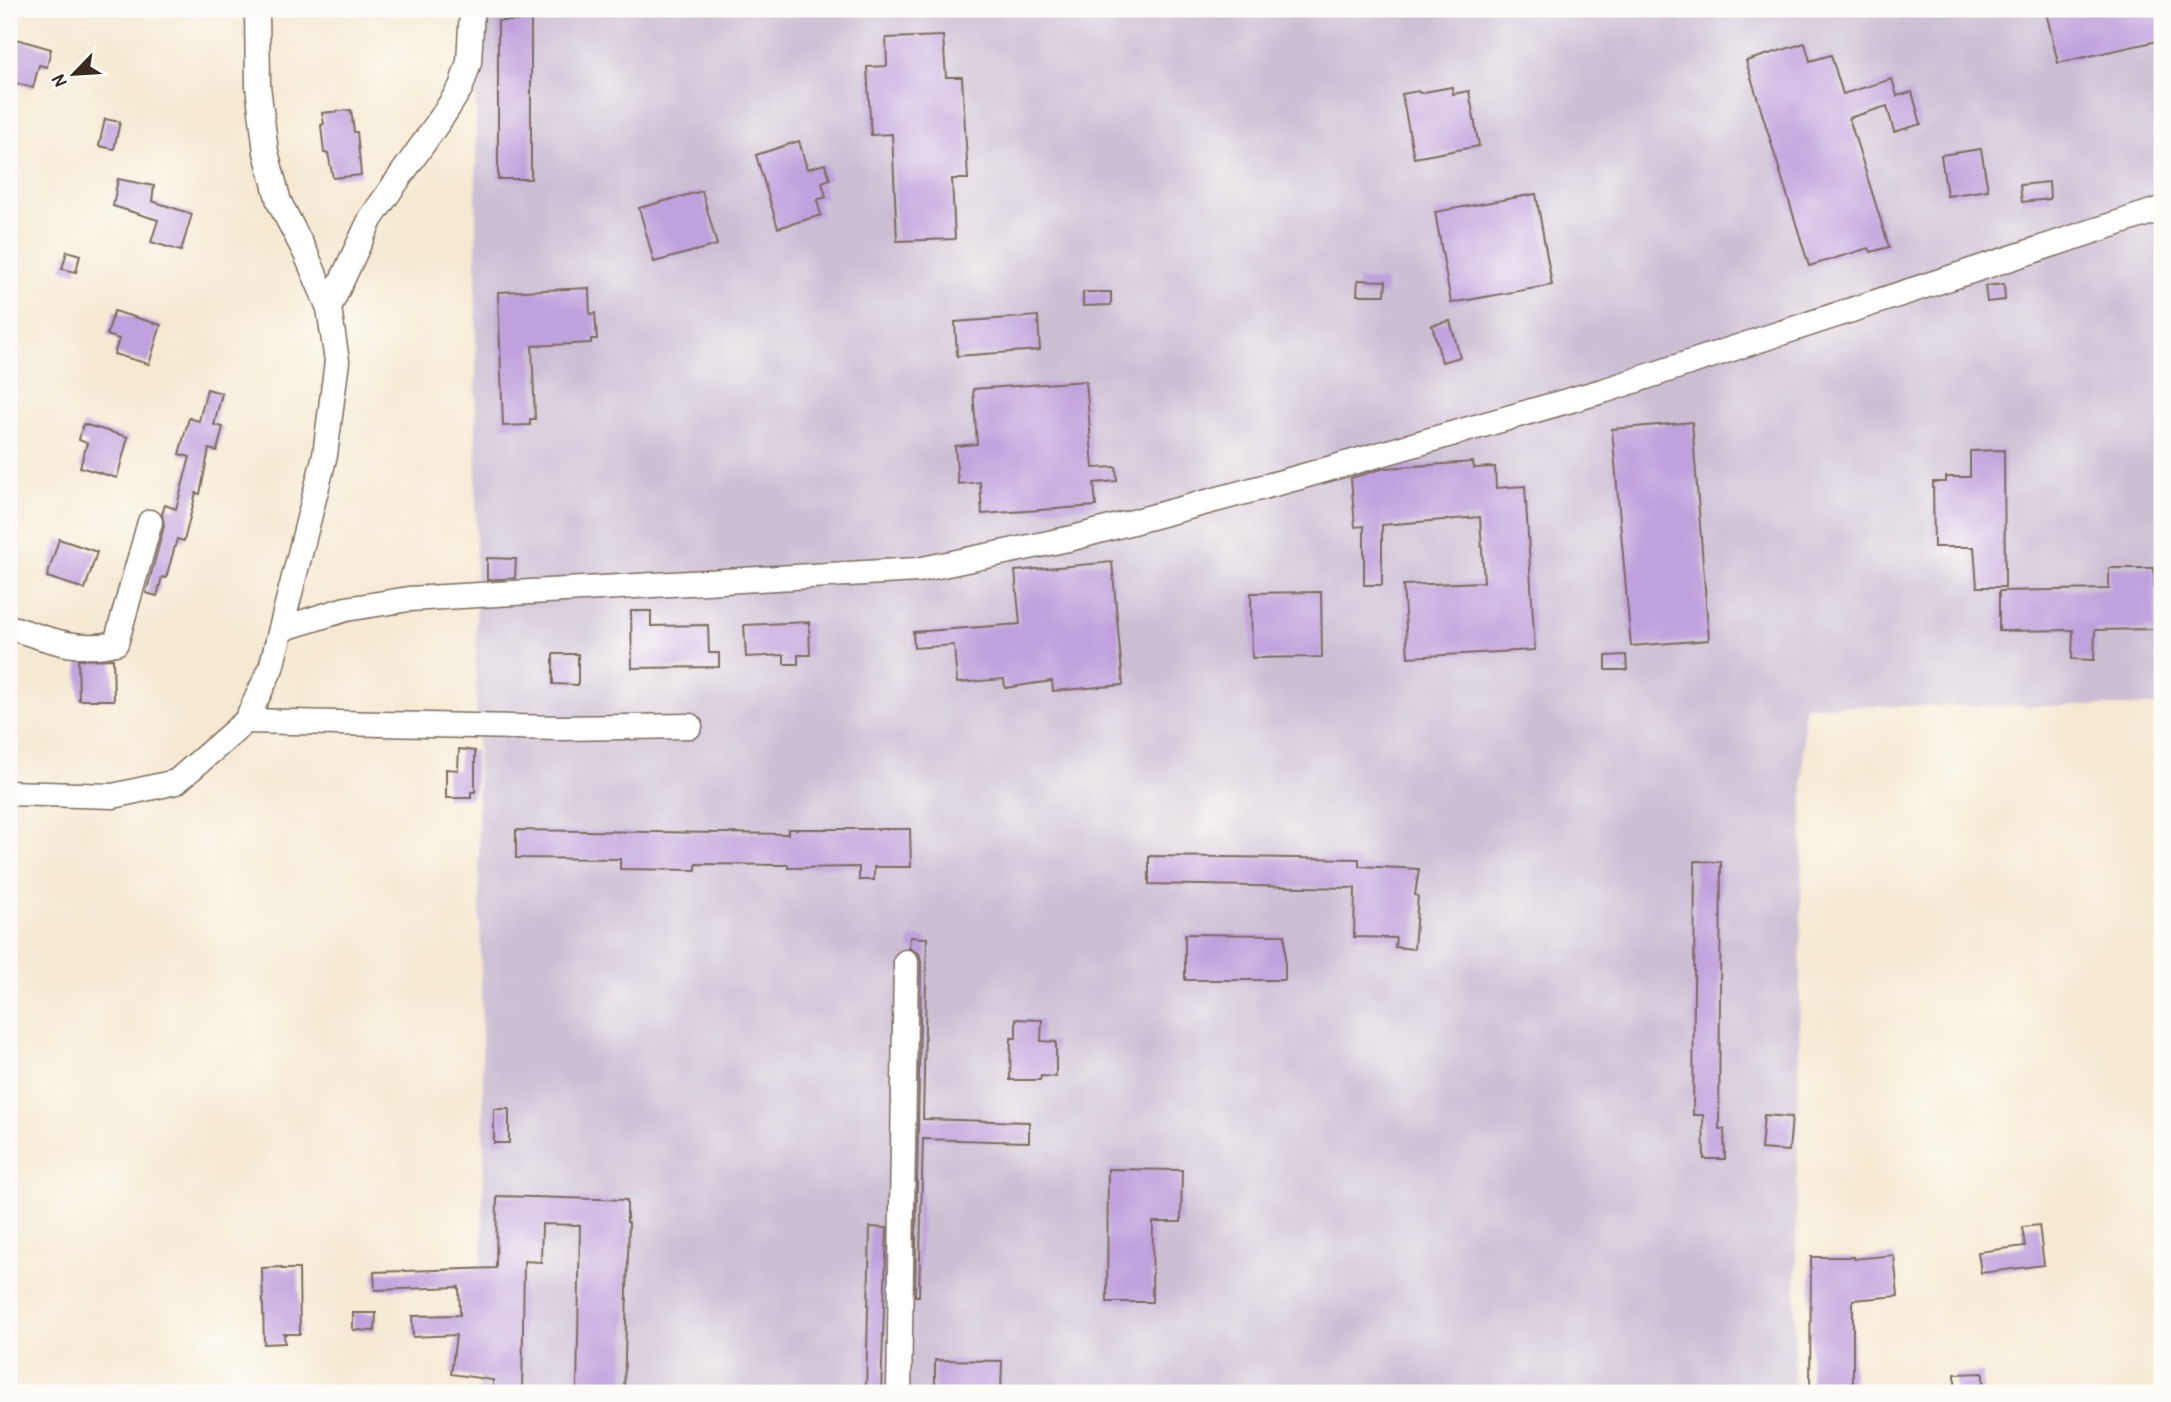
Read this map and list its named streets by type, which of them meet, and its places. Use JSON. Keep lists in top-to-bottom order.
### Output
{
  "north": "bottom left"
}
